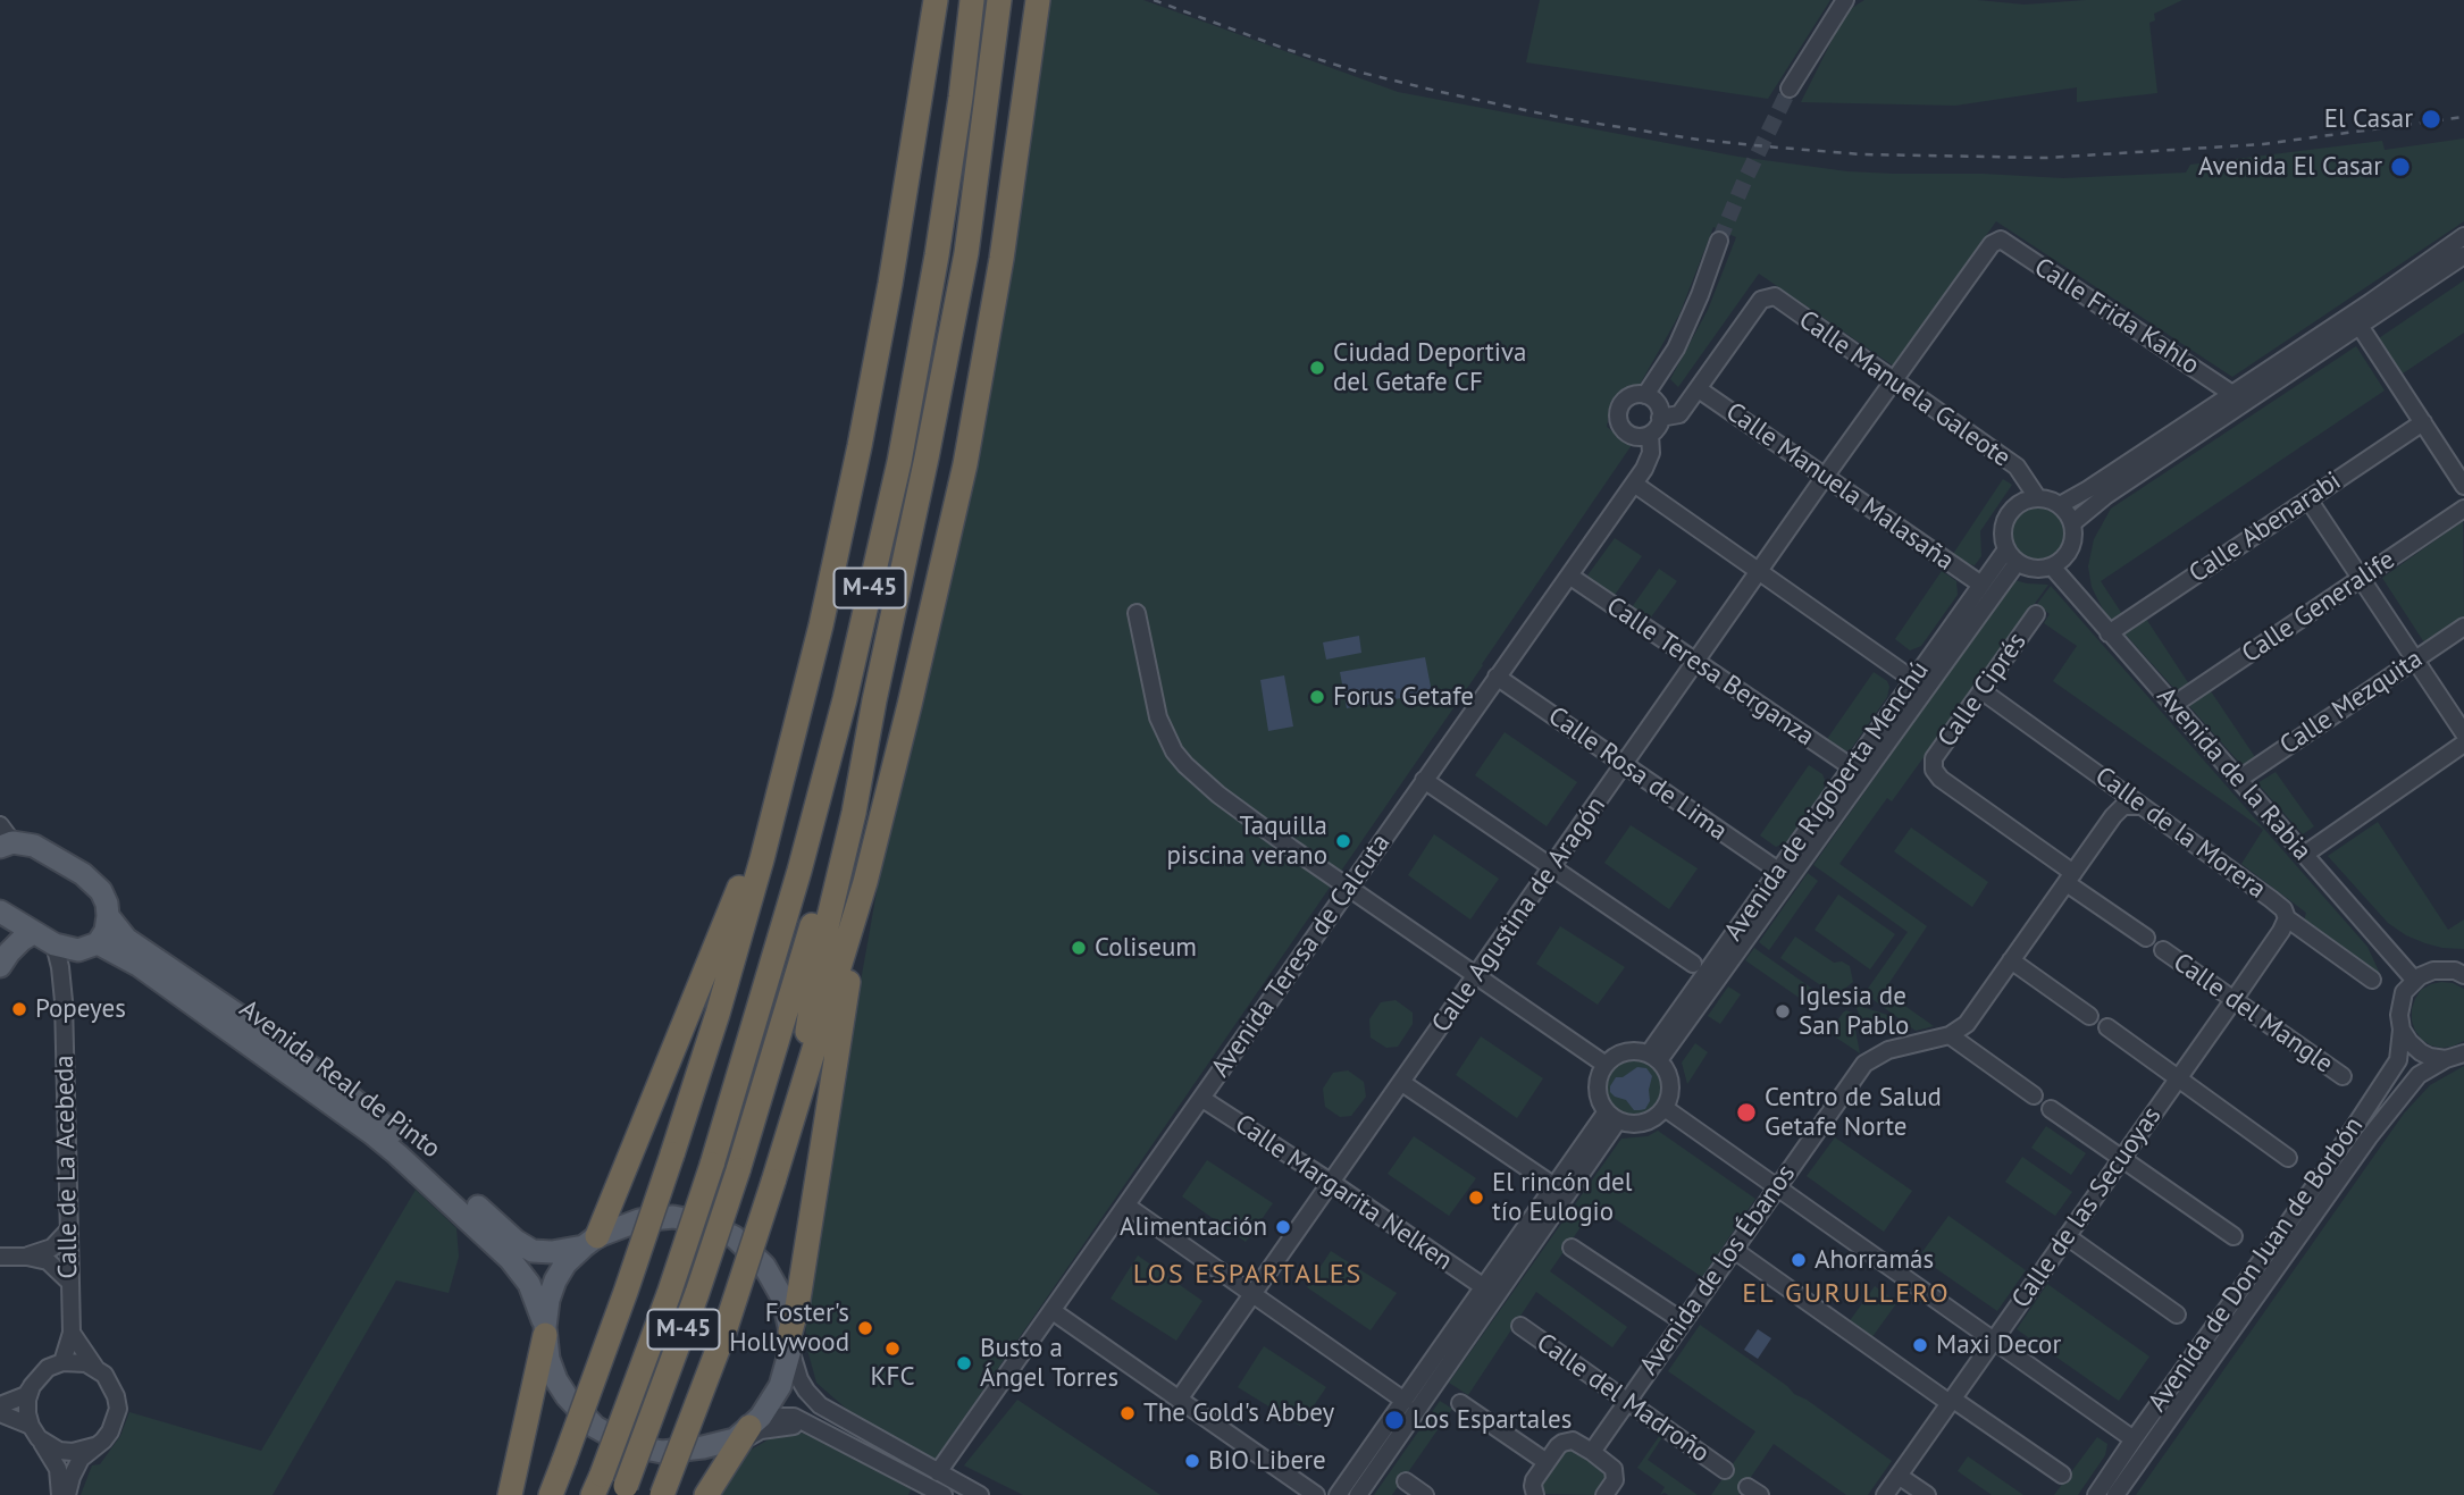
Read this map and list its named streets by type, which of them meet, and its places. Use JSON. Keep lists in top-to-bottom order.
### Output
{
  "streets": {
    "highway": ["M-45"],
    "main road": ["Avenida Real de Pinto"],
    "street": [
      "Calle Frida Kahlo",
      "Calle Manuela Galeote",
      "Calle Manuela Malasaña",
      "Calle Abenarabi",
      "Calle Generalife",
      "Calle Teresa Berganza",
      "Calle Ciprés",
      "Calle Mezquita",
      "Calle Rosa de Lima",
      "Avenida de la Rabia",
      "Avenida de Rigoberta Menchú",
      "Calle de la Morera",
      "Calle Agustina de Aragón",
      "Avenida Teresa de Calcuta",
      "Calle del Mangle",
      "Calle de La Acebeda",
      "Calle Margarita Nelken",
      "Calle de las Secuoyas",
      "Avenida de Don Juan de Borbón",
      "Avenida de los Ébanos",
      "Calle del Madroño"
    ]
  },
  "crossings": [
    ["Calle Frida Kahlo", "Calle Agustina de Aragón"],
    ["Calle Manuela Galeote", "Calle Manuela Malasaña"],
    ["Calle Manuela Galeote", "Avenida de la Rabia"],
    ["Calle Manuela Galeote", "Avenida de Rigoberta Menchú"],
    ["Calle Manuela Galeote", "Calle Agustina de Aragón"],
    ["Calle Manuela Malasaña", "Avenida de Rigoberta Menchú"],
    ["Calle Manuela Malasaña", "Calle Agustina de Aragón"],
    ["Calle Abenarabi", "Avenida de la Rabia"],
    ["Calle Generalife", "Avenida de la Rabia"],
    ["Calle Teresa Berganza", "Avenida de Rigoberta Menchú"],
    ["Calle Teresa Berganza", "Calle Agustina de Aragón"],
    ["Calle Teresa Berganza", "Avenida Teresa de Calcuta"],
    ["Calle Ciprés", "Calle de la Morera"],
    ["Calle Ciprés", "Calle del Mangle"],
    ["Calle Mezquita", "Avenida de la Rabia"],
    ["Calle Rosa de Lima", "Avenida de Rigoberta Menchú"],
    ["Calle Rosa de Lima", "Calle Agustina de Aragón"],
    ["Calle Rosa de Lima", "Avenida Teresa de Calcuta"],
    ["Avenida de la Rabia", "Avenida de Rigoberta Menchú"],
    ["Avenida de la Rabia", "Avenida de Don Juan de Borbón"],
    ["Calle de la Morera", "Calle de las Secuoyas"],
    ["Calle Agustina de Aragón", "Calle Margarita Nelken"],
    ["Avenida Teresa de Calcuta", "Calle Margarita Nelken"],
    ["Calle del Mangle", "Calle de las Secuoyas"],
    ["Avenida Real de Pinto", "Calle de La Acebeda"],
    ["Avenida de los Ébanos", "Calle del Madroño"]
  ],
  "districts": ["LOS ESPARTALES", "EL GURULLERO"],
  "places": [
    "El Casar",
    "Avenida El Casar",
    "Ciudad Deportiva del Getafe CF",
    "Forus Getafe",
    "Taquilla piscina verano",
    "Coliseum",
    "Popeyes",
    "Iglesia de San Pablo",
    "Centro de Salud Getafe Norte",
    "El rincón del tío Eulogio",
    "Alimentación",
    "Ahorramás",
    "Foster's Hollywood",
    "Maxi Decor",
    "KFC",
    "Busto a Ángel Torres",
    "The Gold's Abbey",
    "Los Espartales",
    "BIO Libere"
  ]
}
